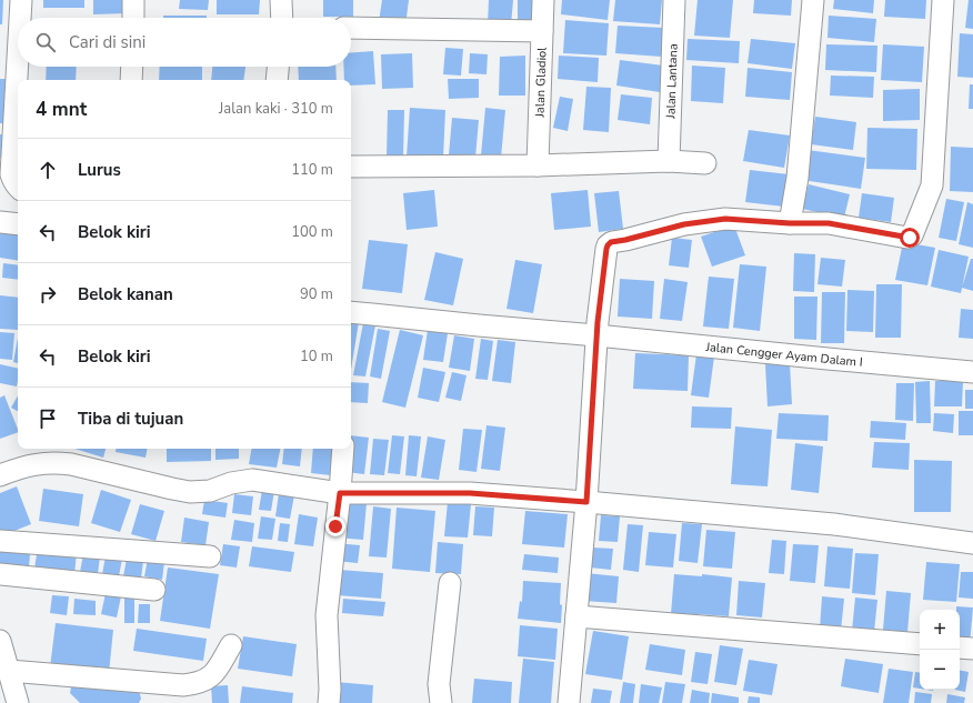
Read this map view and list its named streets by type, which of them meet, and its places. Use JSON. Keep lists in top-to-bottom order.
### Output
{
  "streets": {
    "street": ["Jalan Lantana", "Jalan Gladiol", "Jalan Cengger Ayam Dalam I"]
  },
  "page": {
    "search": "Cari di sini",
    "heading": ["4 mnt", "Jalan kaki · 310 m"],
    "list": [
      ["Lurus", "110 m"],
      ["Belok kiri", "100 m"],
      ["Belok kanan", "90 m"],
      ["Belok kiri", "10 m"],
      "Tiba di tujuan"
    ],
    "map_buttons": ["+", "−"]
  }
}
